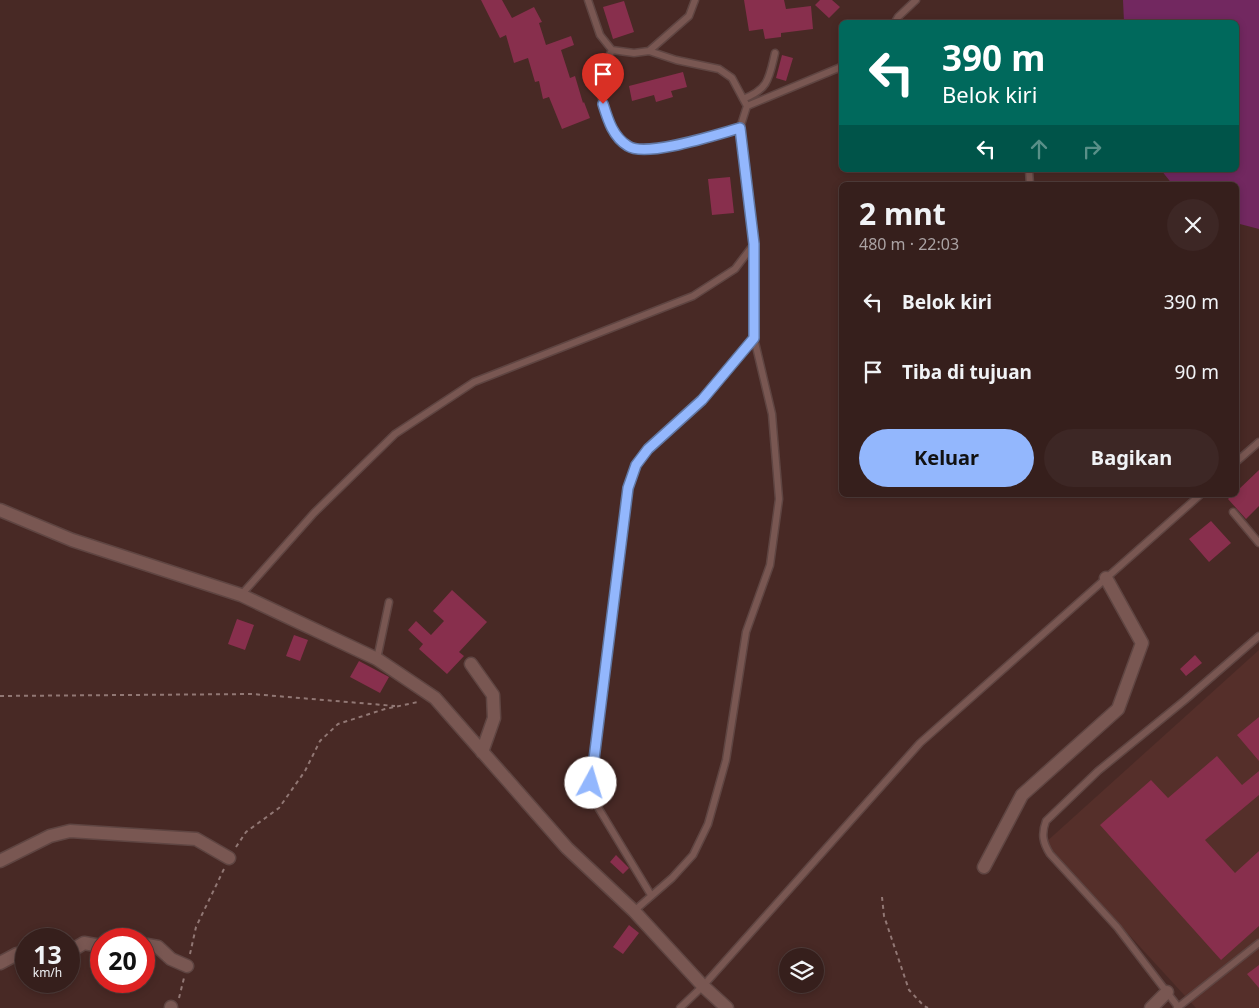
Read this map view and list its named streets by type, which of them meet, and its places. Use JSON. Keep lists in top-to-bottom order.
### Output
{
  "page": {
    "turn": ["390 m", "Belok kiri"],
    "heading": ["2 mnt", "480 m · 22:03"],
    "list": [
      {
        "name": "Belok kiri",
        "value": "390 m"
      },
      {
        "name": "Tiba di tujuan",
        "value": "90 m"
      }
    ],
    "buttons": ["Keluar", "Bagikan"],
    "speed": "13 km/h",
    "limit": "20"
  }
}
